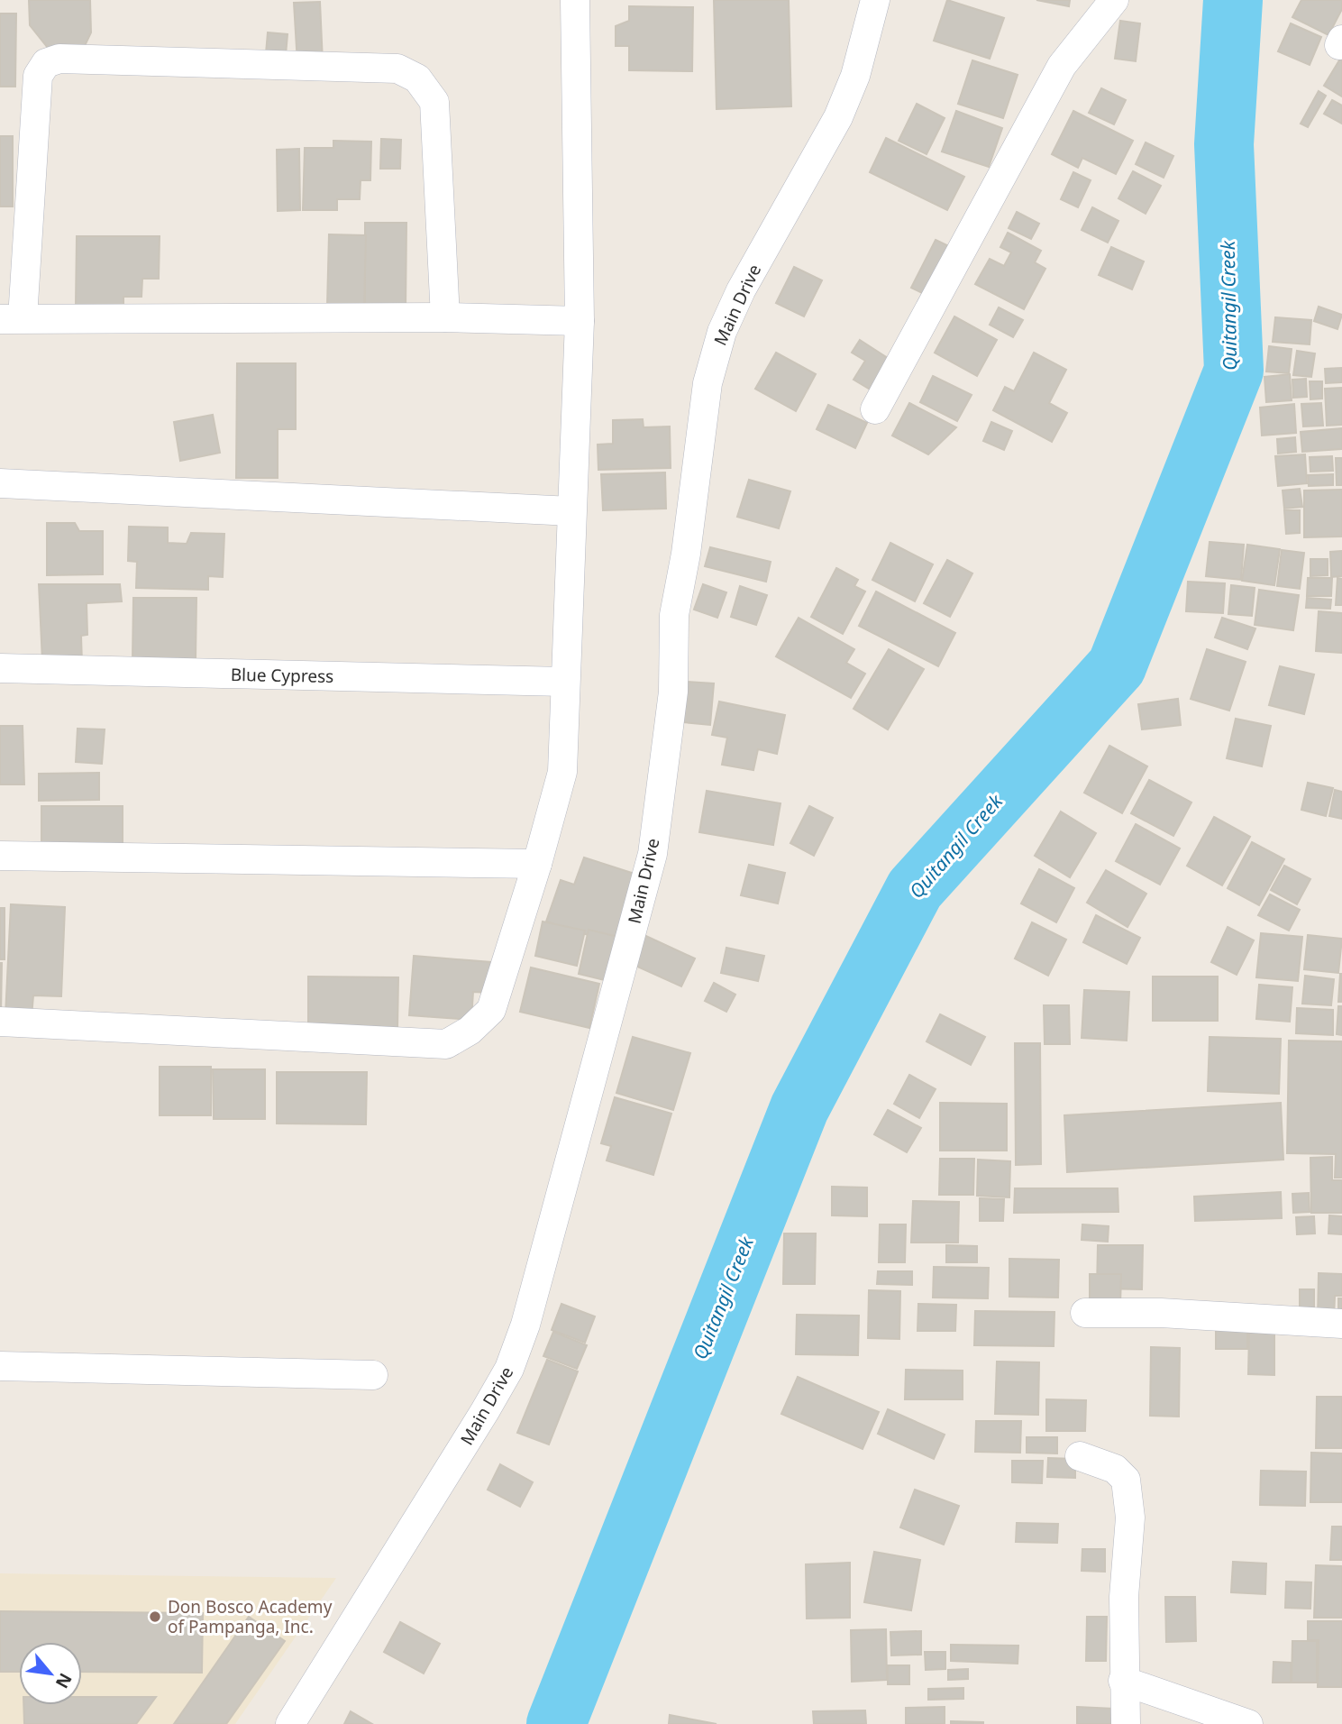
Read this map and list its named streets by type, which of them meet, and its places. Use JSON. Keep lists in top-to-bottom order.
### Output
{
  "streets": {
    "street": ["Main Drive", "Blue Cypress"]
  },
  "water": ["Quitangil Creek"],
  "places": ["Don Bosco Academy of Pampanga, Inc."],
  "north": "bottom right"
}
